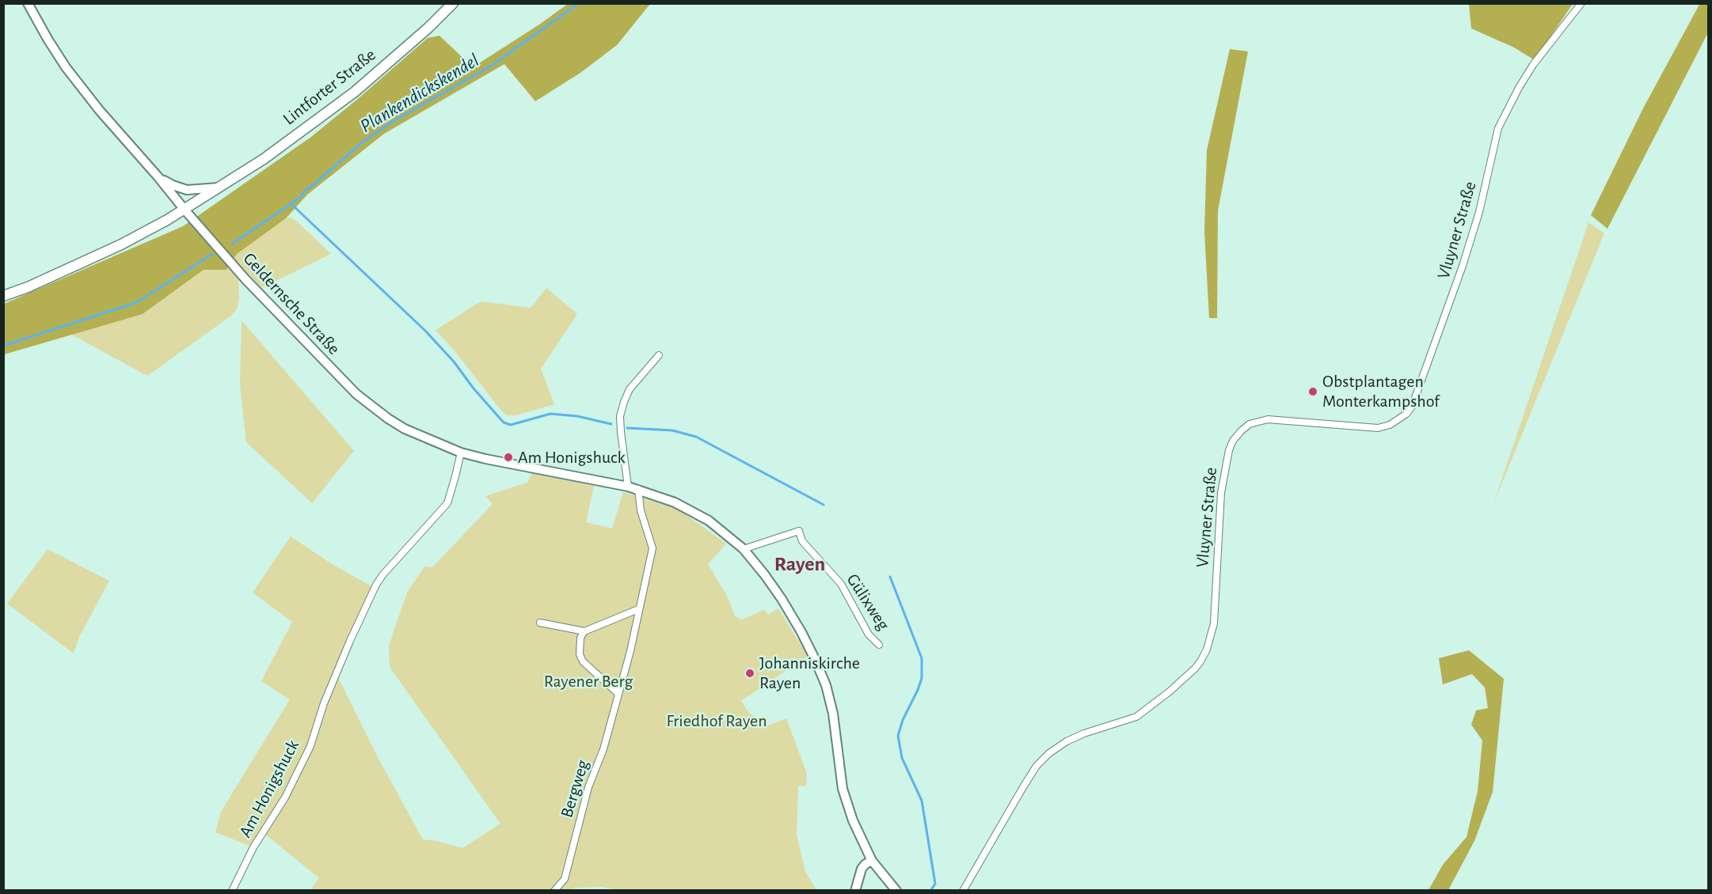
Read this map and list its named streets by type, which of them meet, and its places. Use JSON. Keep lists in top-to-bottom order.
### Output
{
  "streets": {
    "main road": ["Lintforter Straße", "Geldernsche Straße"],
    "street": [
      "Vluyner Straße",
      "Gülixweg",
      "Am Honigshuck",
      "Bergweg"
    ]
  },
  "crossings": [
    ["Lintforter Straße", "Geldernsche Straße"],
    ["Geldernsche Straße", "Gülixweg"],
    ["Geldernsche Straße", "Am Honigshuck"],
    ["Geldernsche Straße", "Bergweg"]
  ],
  "districts": ["Rayen"],
  "water": ["Plankendickskendel"],
  "parks": ["Rayener Berg", "Friedhof Rayen"],
  "places": ["Obstplantagen Monterkampshof", "Am Honigshuck", "Johanniskirche Rayen"]
}
